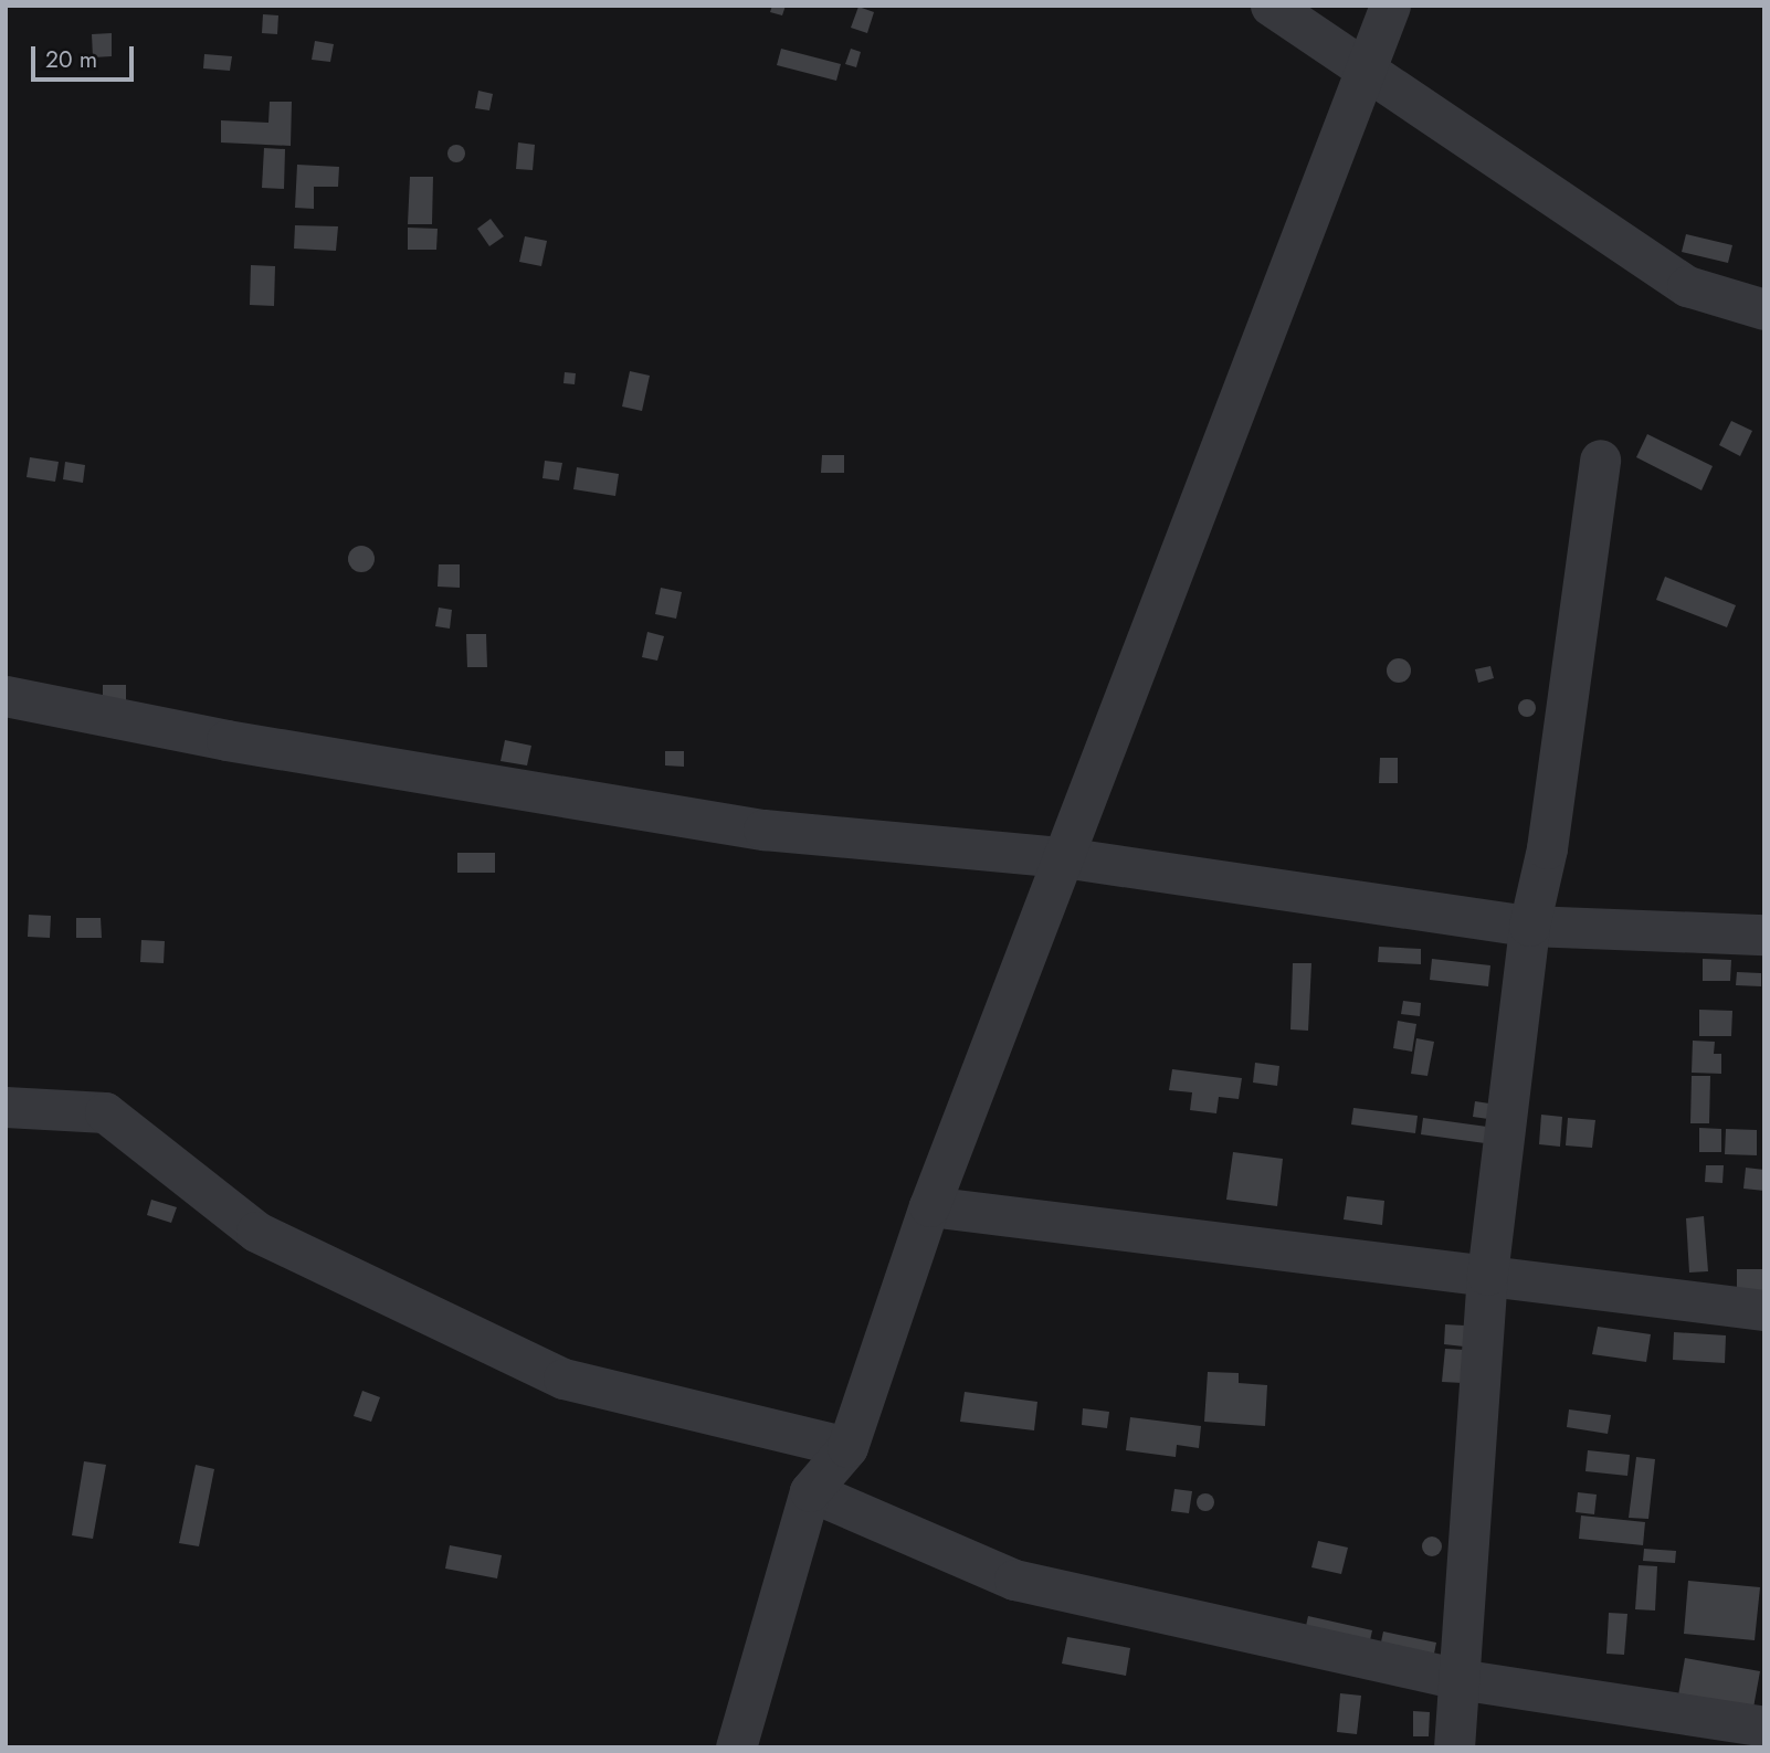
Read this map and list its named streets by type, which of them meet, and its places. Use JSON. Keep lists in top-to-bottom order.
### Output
{
  "scale_bar": "20 m"
}
